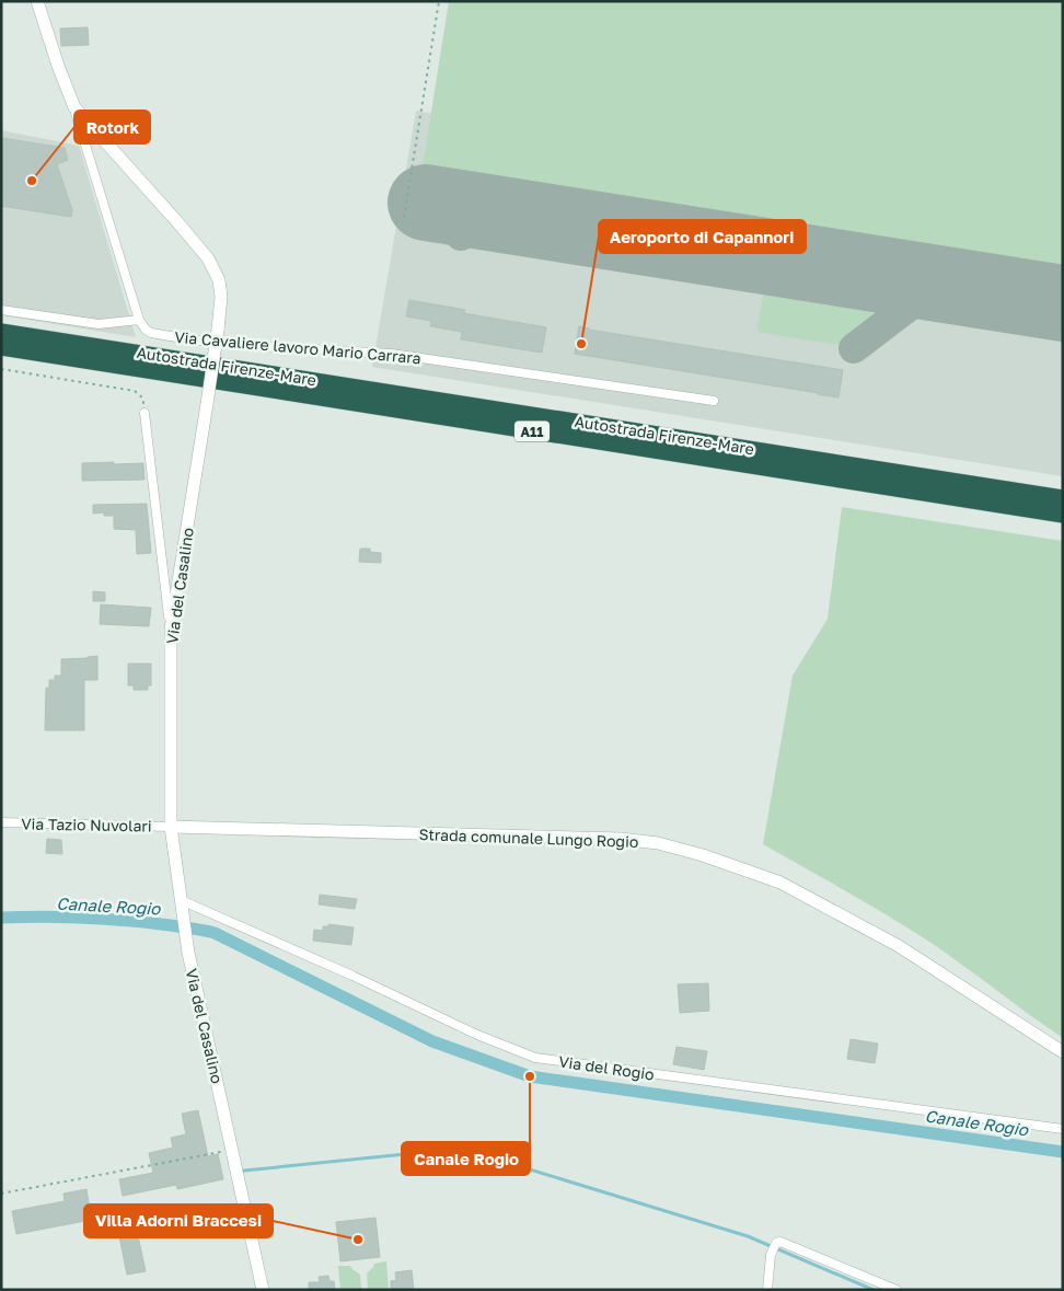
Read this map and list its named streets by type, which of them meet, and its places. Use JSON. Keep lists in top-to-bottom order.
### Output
{
  "streets": {
    "highway": ["Autostrada Firenze-Mare", "A11"],
    "street": [
      "Via Cavaliere lavoro Mario Carrara",
      "Via del Casalino",
      "Via Tazio Nuvolari",
      "Strada comunale Lungo Rogio",
      "Via del Rogio"
    ]
  },
  "crossings": [
    ["Via del Casalino", "Via Tazio Nuvolari"],
    ["Via del Casalino", "Strada comunale Lungo Rogio"],
    ["Via del Casalino", "Via del Rogio"],
    ["Via Tazio Nuvolari", "Strada comunale Lungo Rogio"]
  ],
  "water": ["Canale Rogio"],
  "places": [
    "Rotork",
    "Aeroporto di Capannori",
    "Canale Rogio",
    "Villa Adorni Braccesi"
  ]
}
